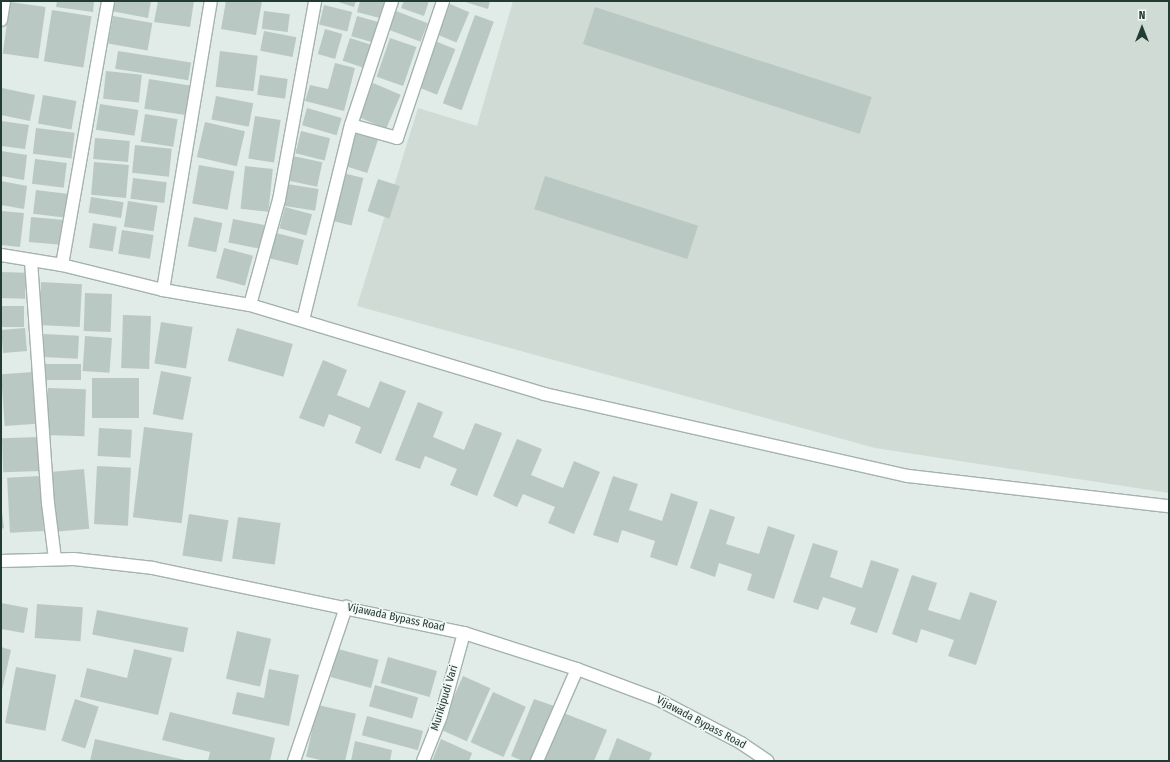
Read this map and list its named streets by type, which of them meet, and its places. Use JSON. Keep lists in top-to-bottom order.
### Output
{
  "streets": {
    "street": ["Vijawada Bypass Road", "Murikipudi Vari"]
  },
  "crossings": [
    ["Vijawada Bypass Road", "Murikipudi Vari"]
  ],
  "north": "top"
}
